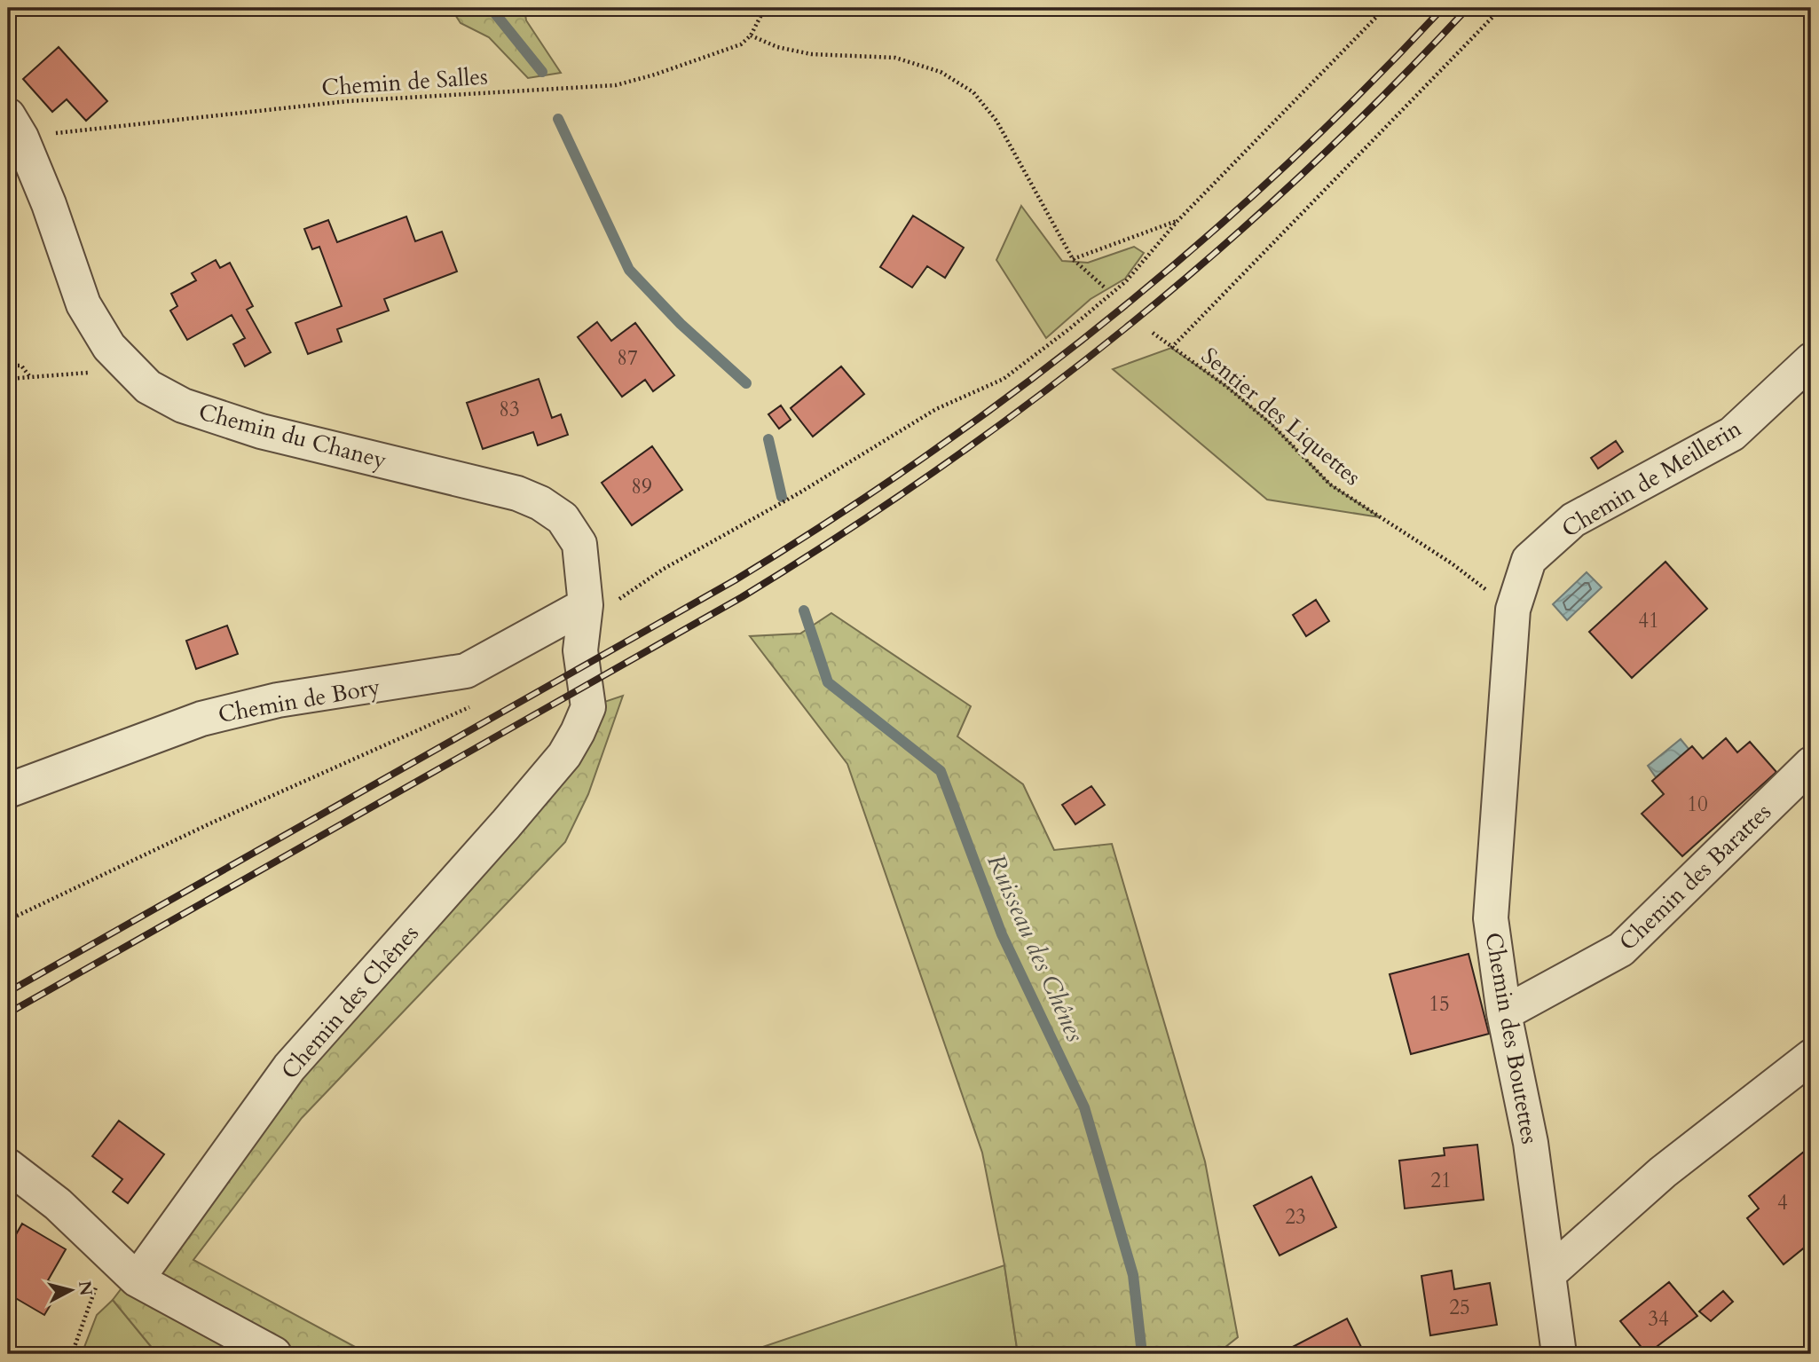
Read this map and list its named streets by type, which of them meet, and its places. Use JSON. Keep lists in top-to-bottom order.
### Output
{
  "streets": {
    "street": [
      "Chemin du Chaney",
      "Chemin de Meillerin",
      "Chemin de Bory",
      "Chemin des Barattes",
      "Chemin des Chênes",
      "Chemin des Boutettes"
    ],
    "path": ["Chemin de Salles", "Sentier des Liquettes"]
  },
  "crossings": [
    ["Chemin de Salles", "Chemin du Chaney"],
    ["Chemin du Chaney", "Chemin de Bory"],
    ["Chemin du Chaney", "Chemin des Chênes"],
    ["Chemin de Meillerin", "Chemin des Boutettes"],
    ["Chemin de Bory", "Chemin des Chênes"],
    ["Chemin des Barattes", "Chemin des Boutettes"]
  ],
  "water": ["Ruisseau des Chênes"],
  "house_numbers": [
    "87",
    "83",
    "89",
    "41",
    "10",
    "15",
    "21",
    "4",
    "23",
    "25",
    "34"
  ],
  "north": "right"
}
